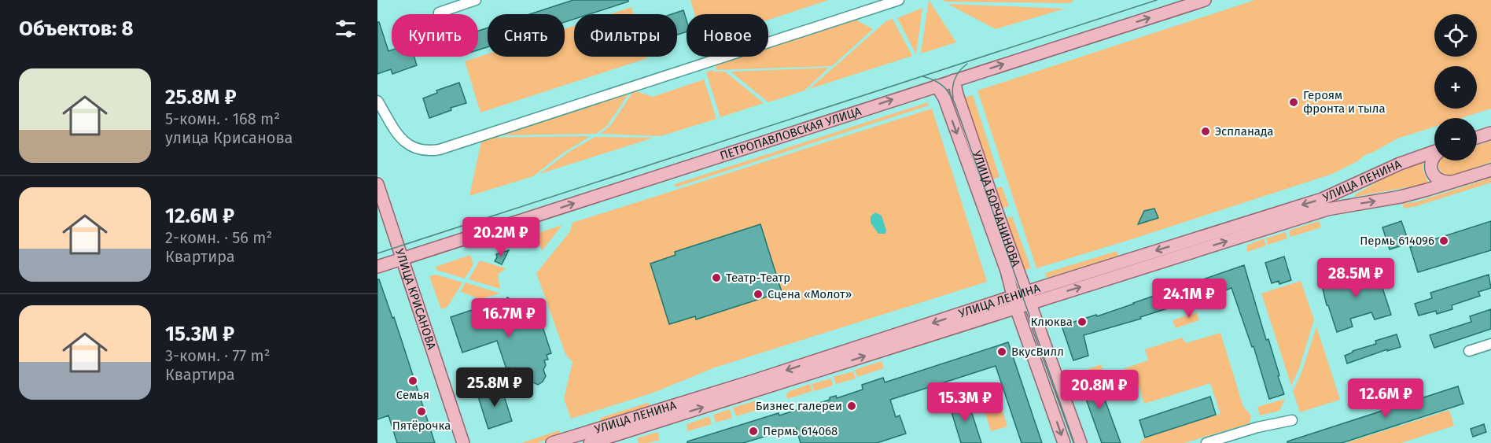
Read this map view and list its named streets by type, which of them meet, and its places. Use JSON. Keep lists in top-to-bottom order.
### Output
{
  "streets": {
    "main road": [
      "ПЕТРОПАВЛОВСКАЯ УЛИЦА",
      "УЛИЦА ЛЕНИНА",
      "УЛИЦА БОРЧАНИНОВА",
      "УЛИЦА КРИСАНОВА"
    ]
  },
  "crossings": [
    ["ПЕТРОПАВЛОВСКАЯ УЛИЦА", "УЛИЦА БОРЧАНИНОВА"],
    ["ПЕТРОПАВЛОВСКАЯ УЛИЦА", "УЛИЦА КРИСАНОВА"],
    ["УЛИЦА ЛЕНИНА", "УЛИЦА БОРЧАНИНОВА"]
  ],
  "one_way": ["ПЕТРОПАВЛОВСКАЯ УЛИЦА"],
  "places": [
    "Героям фронта и тыла",
    "Эспланада",
    "Пермь 614096",
    "Театр-Театр",
    "Сцена «Молот»",
    "Клюква",
    "ВкусВилл",
    "Семья",
    "Бизнес галереи",
    "Пятёрочка",
    "Пермь 614068"
  ],
  "page": {
    "heading": "Объектов: 8",
    "map_buttons": ["+", "−"],
    "chip": [
      "Купить",
      "Снять",
      "Фильтры",
      "Новое"
    ],
    "list": [
      {
        "name": "25.8M ₽",
        "note": "5-комн. · 168 m² · улица Крисанова"
      },
      {
        "name": "12.6M ₽",
        "note": "2-комн. · 56 m² · Квартира"
      },
      {
        "name": "15.3M ₽",
        "note": "3-комн. · 77 m² · Квартира"
      }
    ],
    "price": [
      "20.2M ₽",
      "28.5M ₽",
      "24.1M ₽",
      "16.7M ₽",
      "25.8M ₽",
      "20.8M ₽",
      "12.6M ₽",
      "15.3M ₽"
    ]
  }
}
